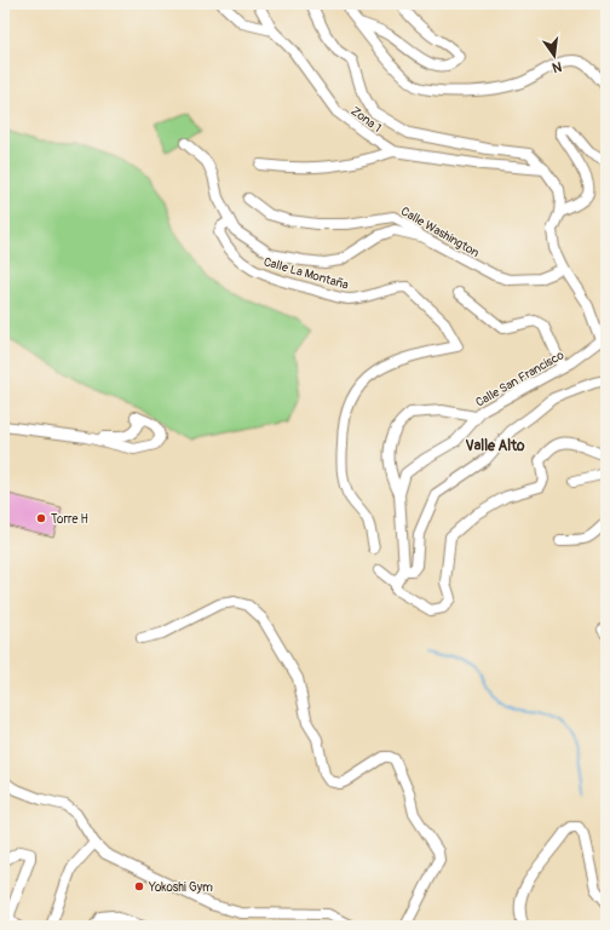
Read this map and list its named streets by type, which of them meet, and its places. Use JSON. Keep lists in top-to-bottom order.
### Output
{
  "streets": {
    "street": [
      "Zona 1",
      "Calle Washington",
      "Calle La Montaña",
      "Calle San Francisco"
    ]
  },
  "crossings": [
    ["Calle Washington", "Calle La Montaña"]
  ],
  "districts": ["Valle Alto"],
  "places": ["Torre H", "Yokoshi Gym"],
  "north": "bottom"
}
